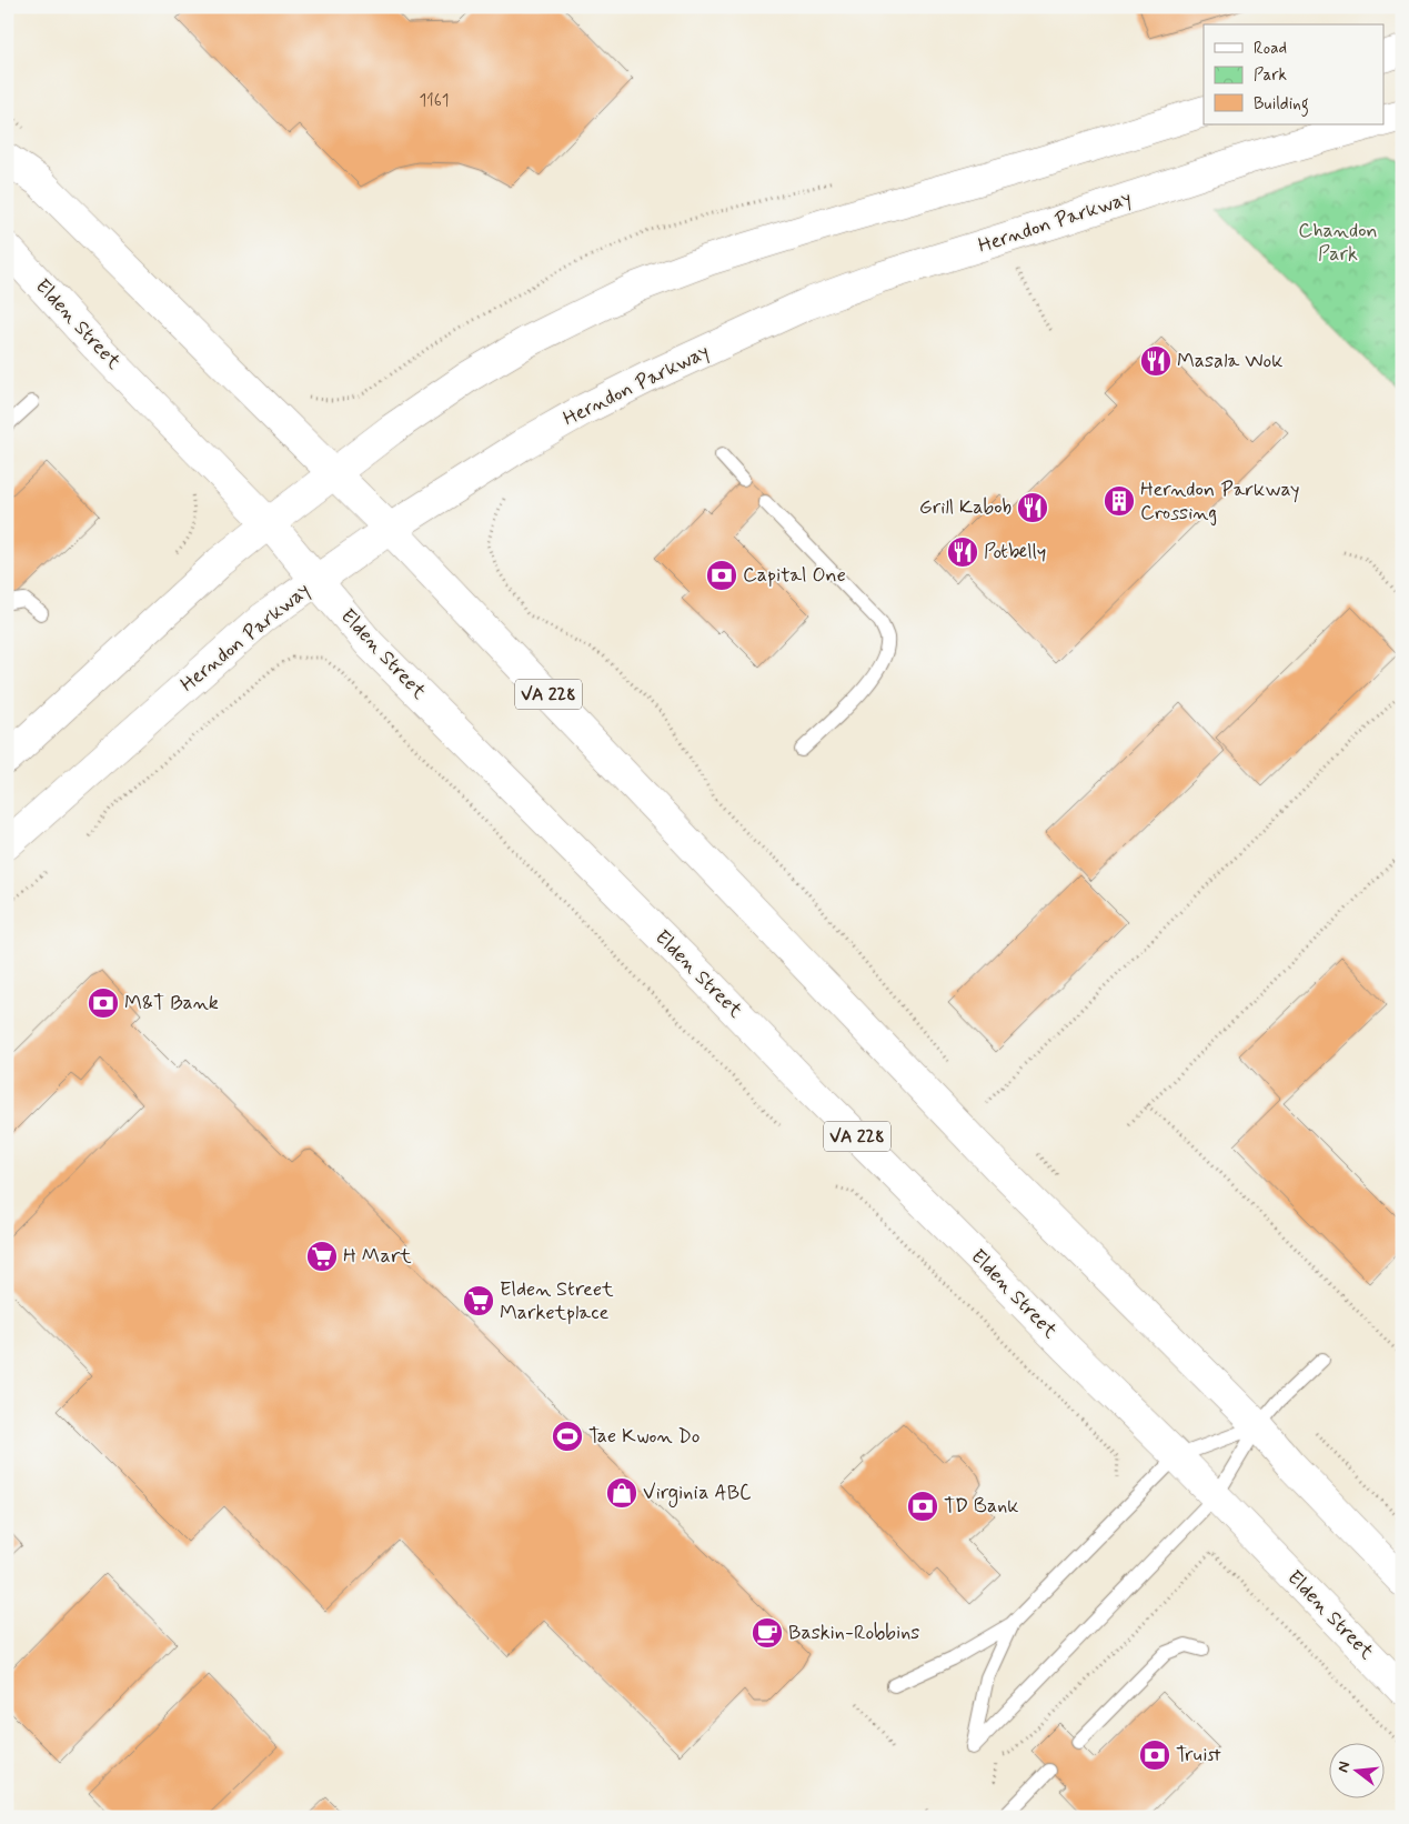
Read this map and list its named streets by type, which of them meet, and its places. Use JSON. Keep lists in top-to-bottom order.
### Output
{
  "streets": {
    "main road": ["Herndon Parkway", "Elden Street", "VA 228"]
  },
  "crossings": [
    ["Herndon Parkway", "Elden Street"],
    ["Herndon Parkway", "VA 228"]
  ],
  "parks": ["Chandon Park"],
  "places": {
    "restaurant": ["Masala Wok", "Grill Kabob", "Potbelly"],
    "building": ["Herndon Parkway Crossing"],
    "bank": [
      "Capital One",
      "M&T Bank",
      "TD Bank",
      "Truist"
    ],
    "supermarket": ["H Mart", "Elden Street Marketplace"],
    "sports": ["Tae Kwon Do"],
    "shop": ["Virginia ABC"],
    "cafe": ["Baskin-Robbins"]
  },
  "house_numbers": ["1161"],
  "legend": ["Road", "Park", "Building"],
  "north": "left"
}
